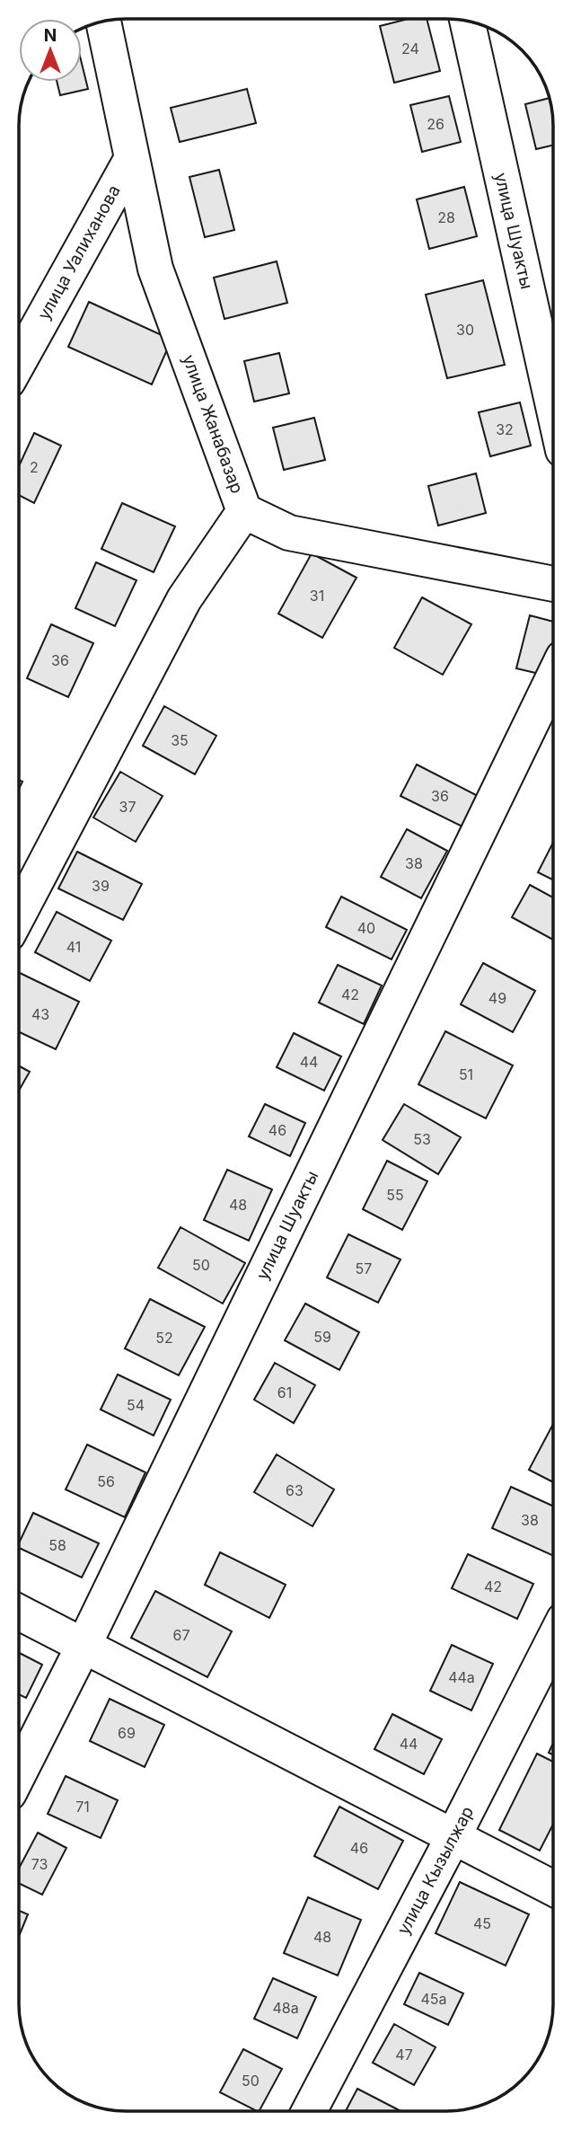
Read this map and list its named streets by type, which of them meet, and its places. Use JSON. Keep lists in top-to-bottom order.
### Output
{
  "streets": {
    "street": [
      "улица Шуакты",
      "улица Уалиханова",
      "улица Жанабазар",
      "улица Кызылжар"
    ]
  },
  "crossings": [
    ["улица Уалиханова", "улица Жанабазар"]
  ],
  "house_numbers": [
    "24",
    "26",
    "28",
    "30",
    "32",
    "2",
    "31",
    "36",
    "35",
    "36",
    "37",
    "38",
    "39",
    "40",
    "41",
    "42",
    "49",
    "43",
    "44",
    "51",
    "46",
    "53",
    "55",
    "48",
    "50",
    "57",
    "59",
    "52",
    "61",
    "54",
    "56",
    "63",
    "38",
    "58",
    "42",
    "67",
    "44а",
    "69",
    "44",
    "71",
    "46",
    "73",
    "45",
    "48",
    "45а",
    "48а",
    "47",
    "50"
  ],
  "north": "top"
}
